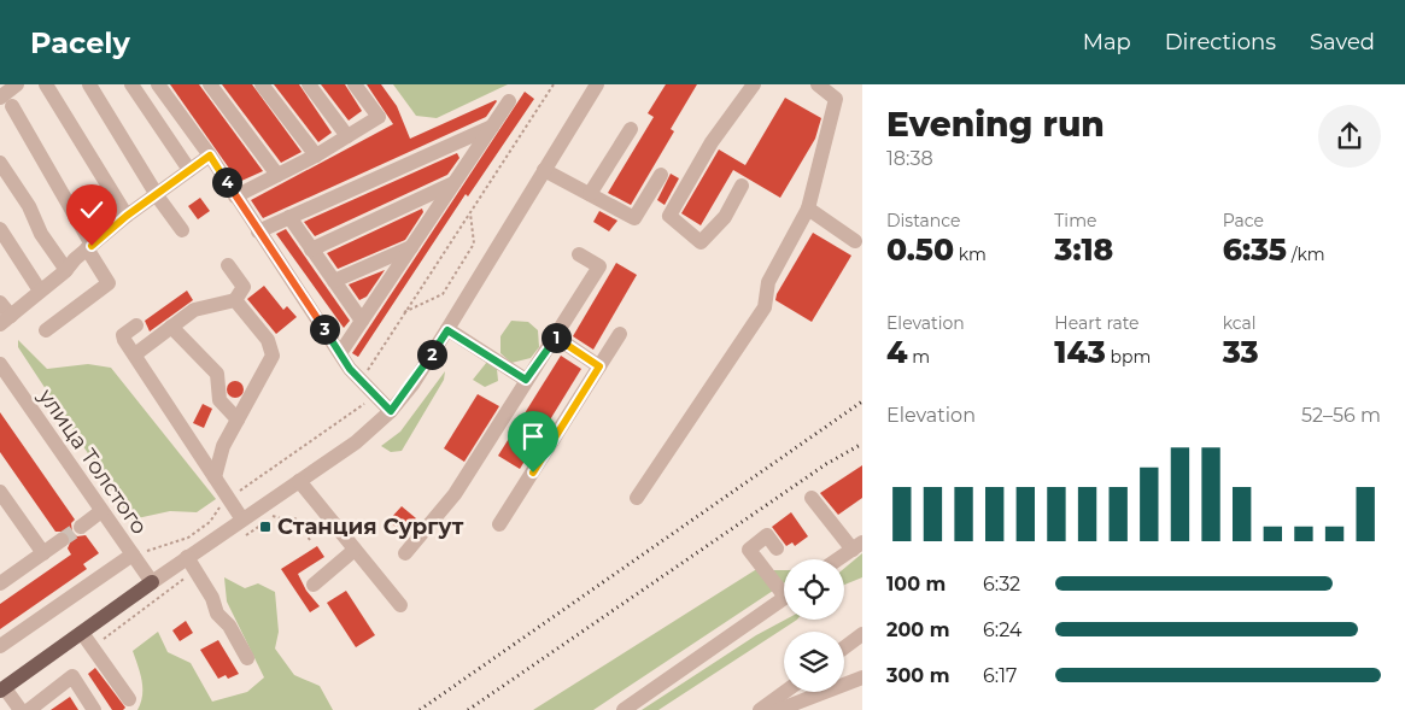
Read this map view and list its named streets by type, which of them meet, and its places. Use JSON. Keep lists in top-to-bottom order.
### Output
{
  "streets": {
    "street": ["улица Толстого"]
  },
  "places": {
    "transit": ["Станция Сургут"]
  },
  "page": {
    "header": "Pacely",
    "nav": ["Map", "Directions", "Saved"],
    "heading": ["Evening run", "18:38"],
    "pins": [
      "4",
      "3",
      "1",
      "2"
    ],
    "stats": [
      ["Distance", "0.50 km"],
      ["Time", "3:18"],
      ["Pace", "6:35 /km"],
      ["Elevation", "4 m"],
      ["Heart rate", "143 bpm"],
      ["kcal", "33"]
    ],
    "chart": ["Elevation", "52–56 m"],
    "list": [
      {
        "name": "100 m",
        "note": "6:32"
      },
      {
        "name": "200 m",
        "note": "6:24"
      },
      {
        "name": "300 m",
        "note": "6:17"
      }
    ]
  }
}
